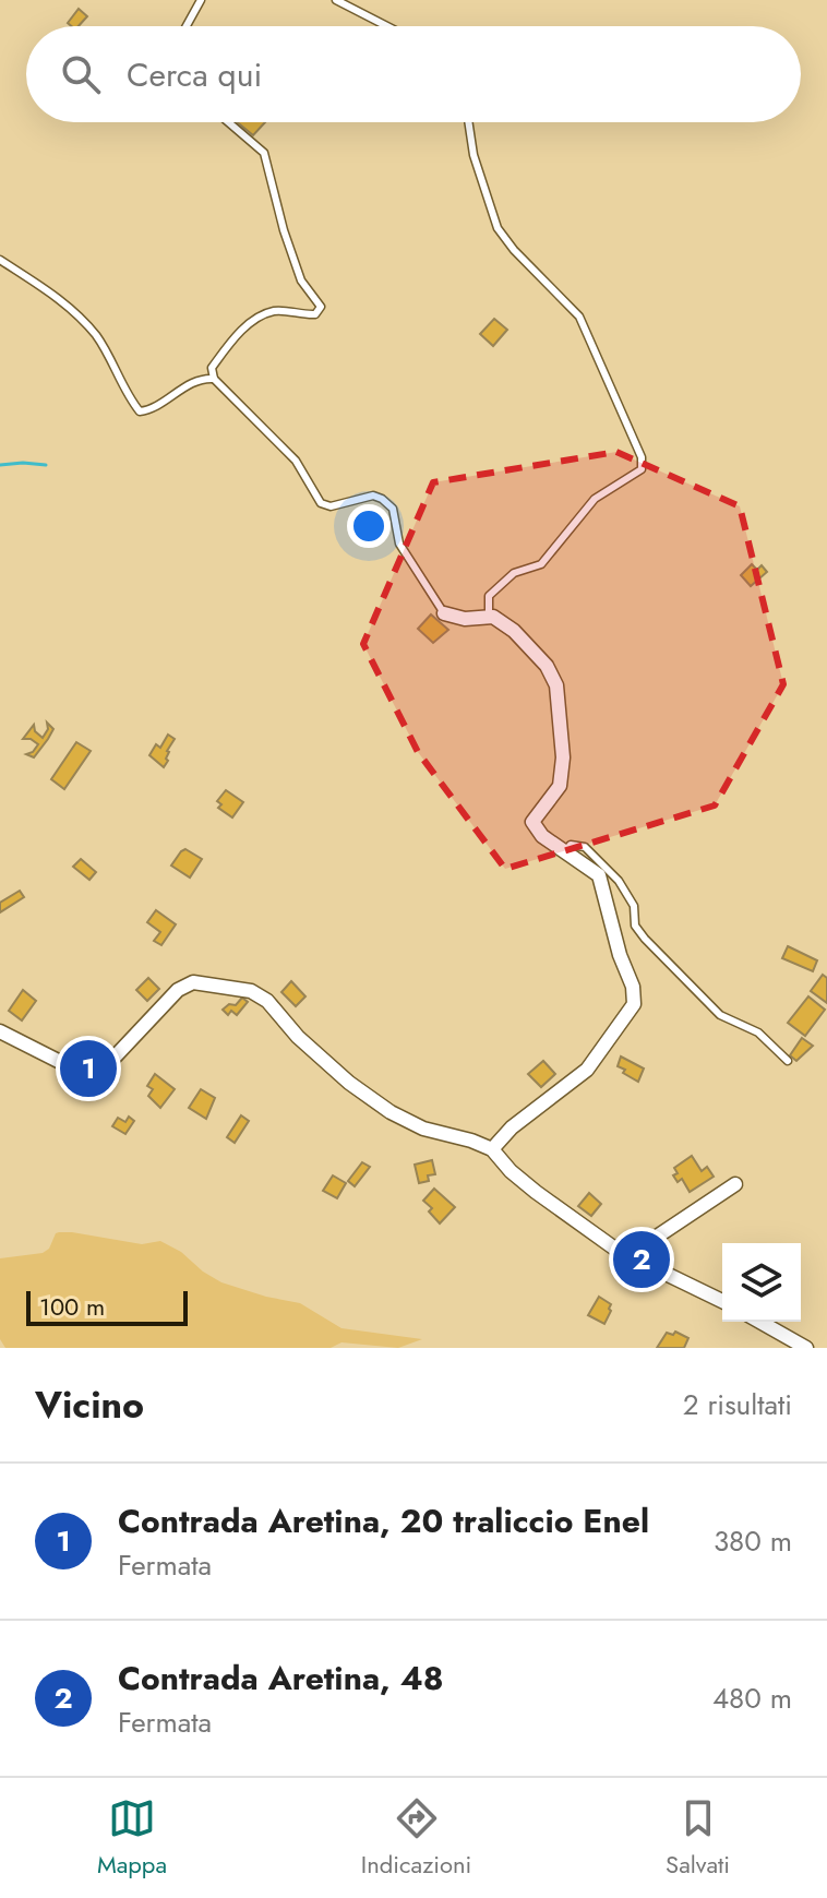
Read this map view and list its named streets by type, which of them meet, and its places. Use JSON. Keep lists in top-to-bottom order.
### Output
{
  "scale_bar": "100 m",
  "page": {
    "search": "Cerca qui",
    "pins": ["1", "2"],
    "scale": "100 m",
    "heading": ["Vicino", "2 risultati"],
    "list": [
      {
        "mark": "1",
        "name": "Contrada Aretina, 20 traliccio Enel",
        "note": "Fermata",
        "value": "380 m"
      },
      {
        "mark": "2",
        "name": "Contrada Aretina, 48",
        "note": "Fermata",
        "value": "480 m"
      }
    ],
    "nav": ["Mappa", "Indicazioni", "Salvati"]
  }
}
